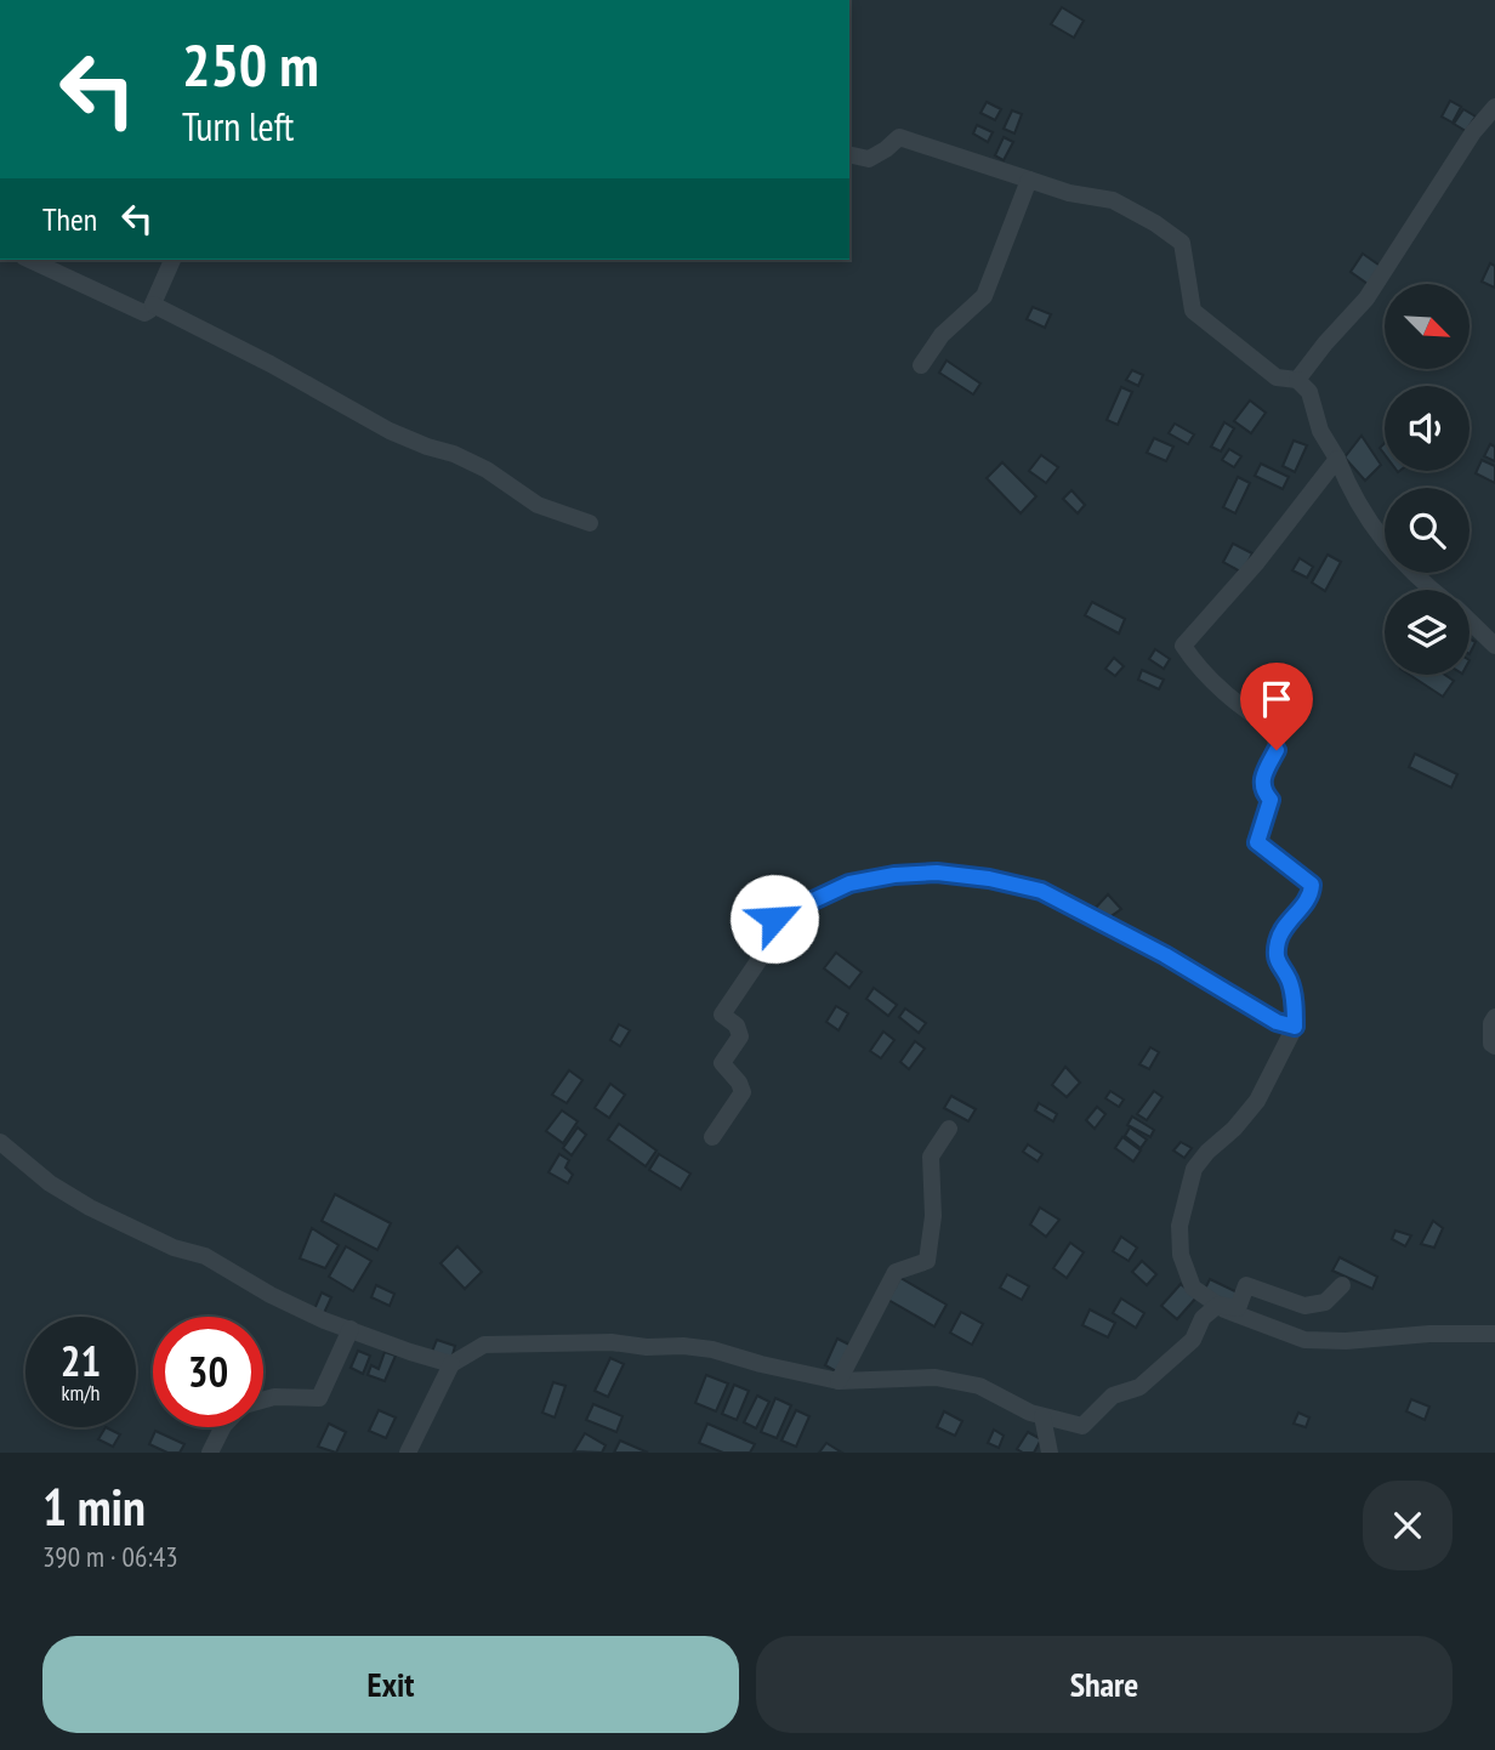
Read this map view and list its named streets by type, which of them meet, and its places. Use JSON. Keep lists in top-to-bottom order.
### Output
{
  "north": "bottom right",
  "page": {
    "turn": ["250 m", "Turn left"],
    "then": "Then",
    "speed": "21 km/h",
    "limit": "30",
    "heading": ["1 min", "390 m · 06:43"],
    "buttons": ["Exit", "Share"]
  }
}
